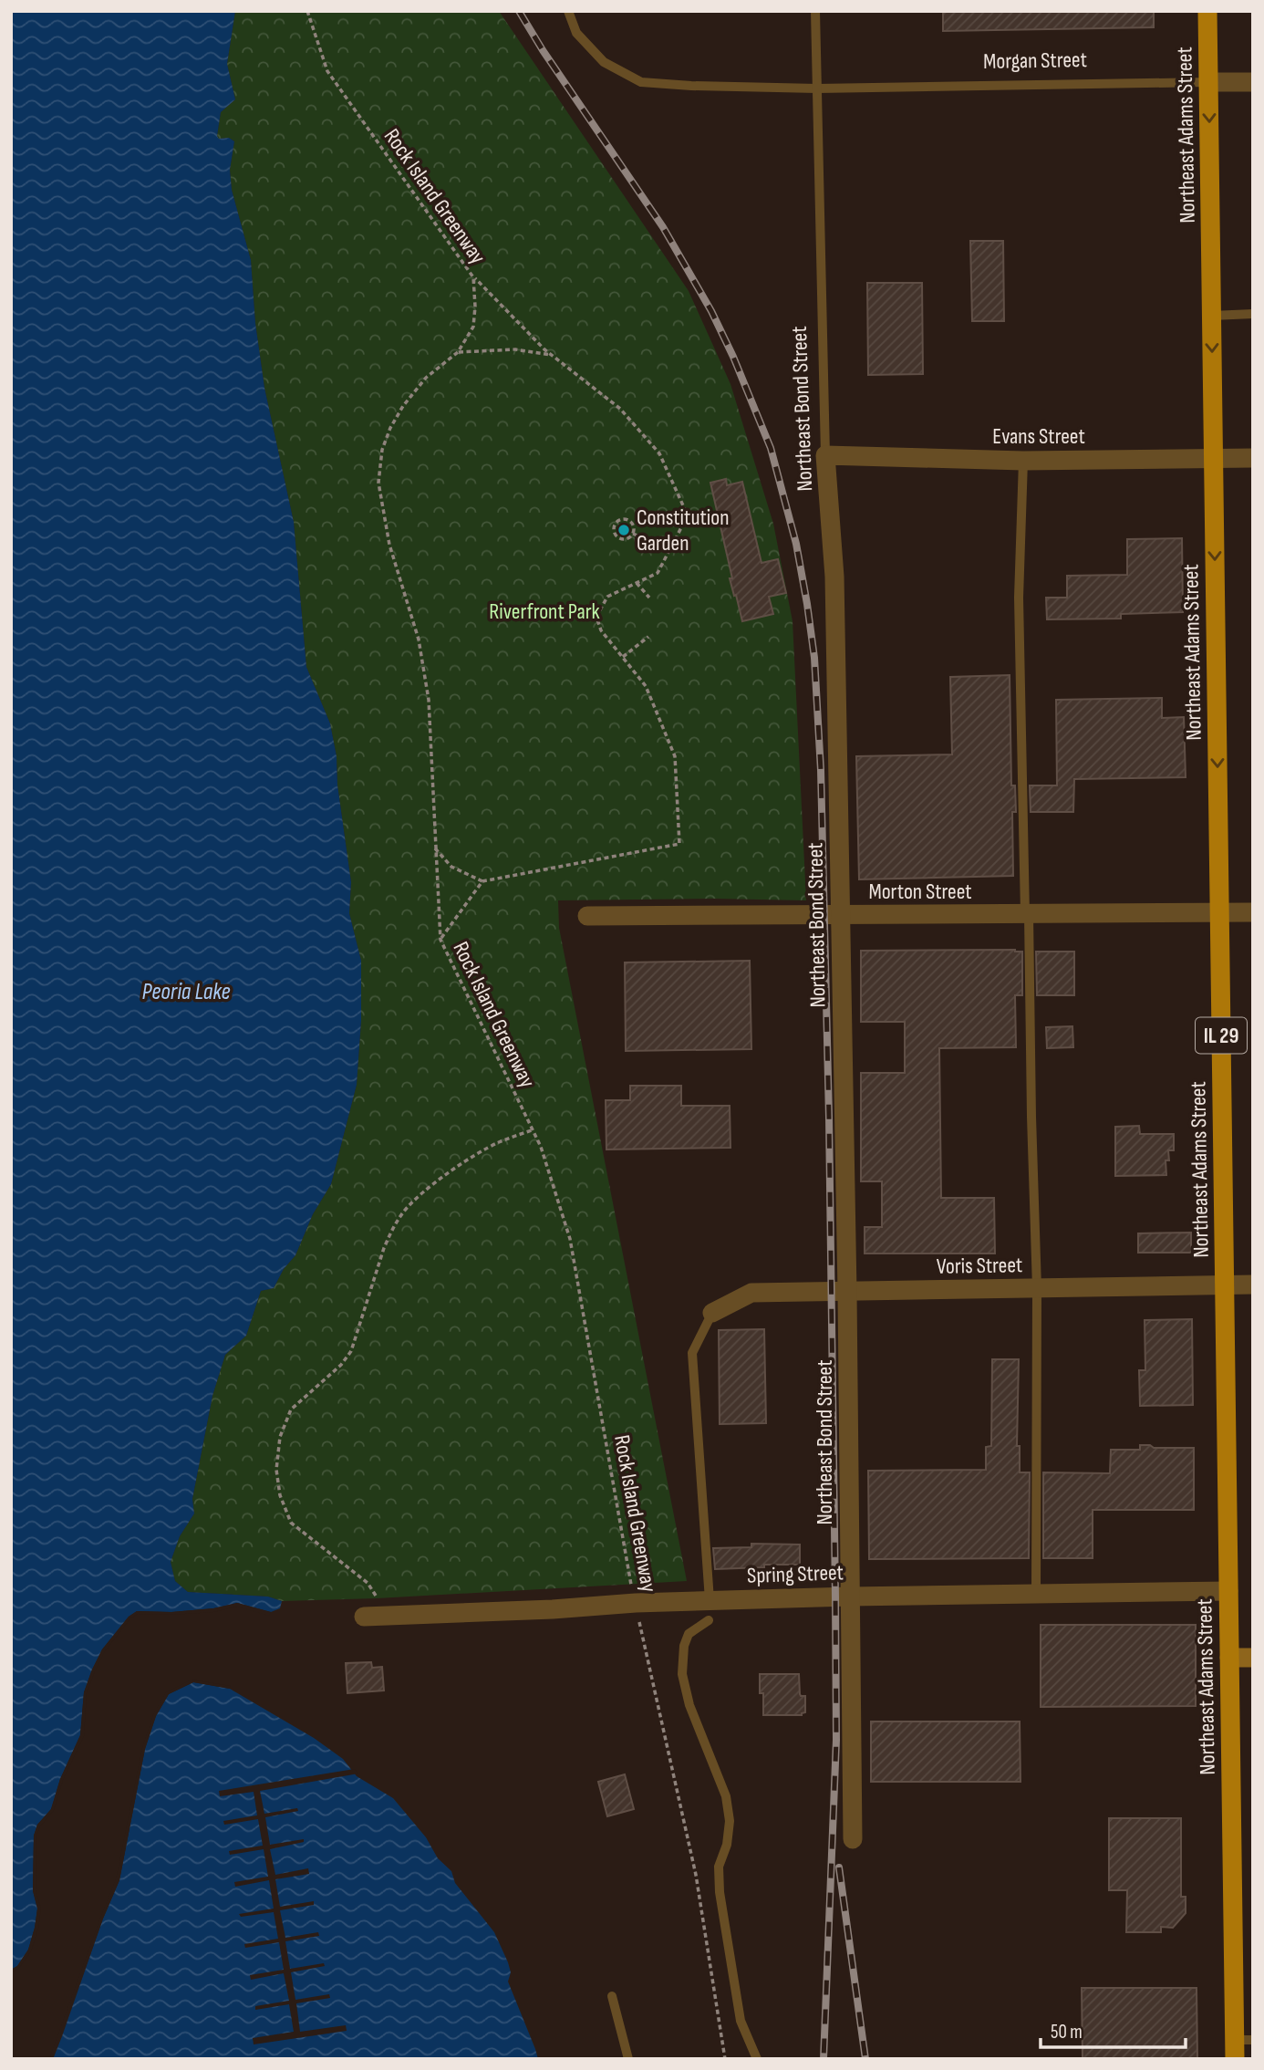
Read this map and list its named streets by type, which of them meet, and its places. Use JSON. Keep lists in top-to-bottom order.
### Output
{
  "streets": {
    "main road": ["Northeast Adams Street", "IL 29"],
    "street": [
      "Morgan Street",
      "Northeast Bond Street",
      "Evans Street",
      "Morton Street",
      "Voris Street",
      "Spring Street"
    ],
    "path": ["Rock Island Greenway"]
  },
  "crossings": [
    ["Morgan Street", "Northeast Adams Street"],
    ["Morgan Street", "Northeast Bond Street"],
    ["Northeast Adams Street", "Evans Street"],
    ["Northeast Adams Street", "Morton Street"],
    ["Northeast Adams Street", "Voris Street"],
    ["Northeast Adams Street", "Spring Street"],
    ["Rock Island Greenway", "Spring Street"],
    ["Northeast Bond Street", "Evans Street"],
    ["Northeast Bond Street", "Morton Street"],
    ["Northeast Bond Street", "Voris Street"],
    ["Northeast Bond Street", "Spring Street"]
  ],
  "one_way": ["Northeast Adams Street"],
  "water": ["Peoria Lake"],
  "parks": ["Riverfront Park"],
  "places": ["Constitution Garden"],
  "scale_bar": "50 m"
}
